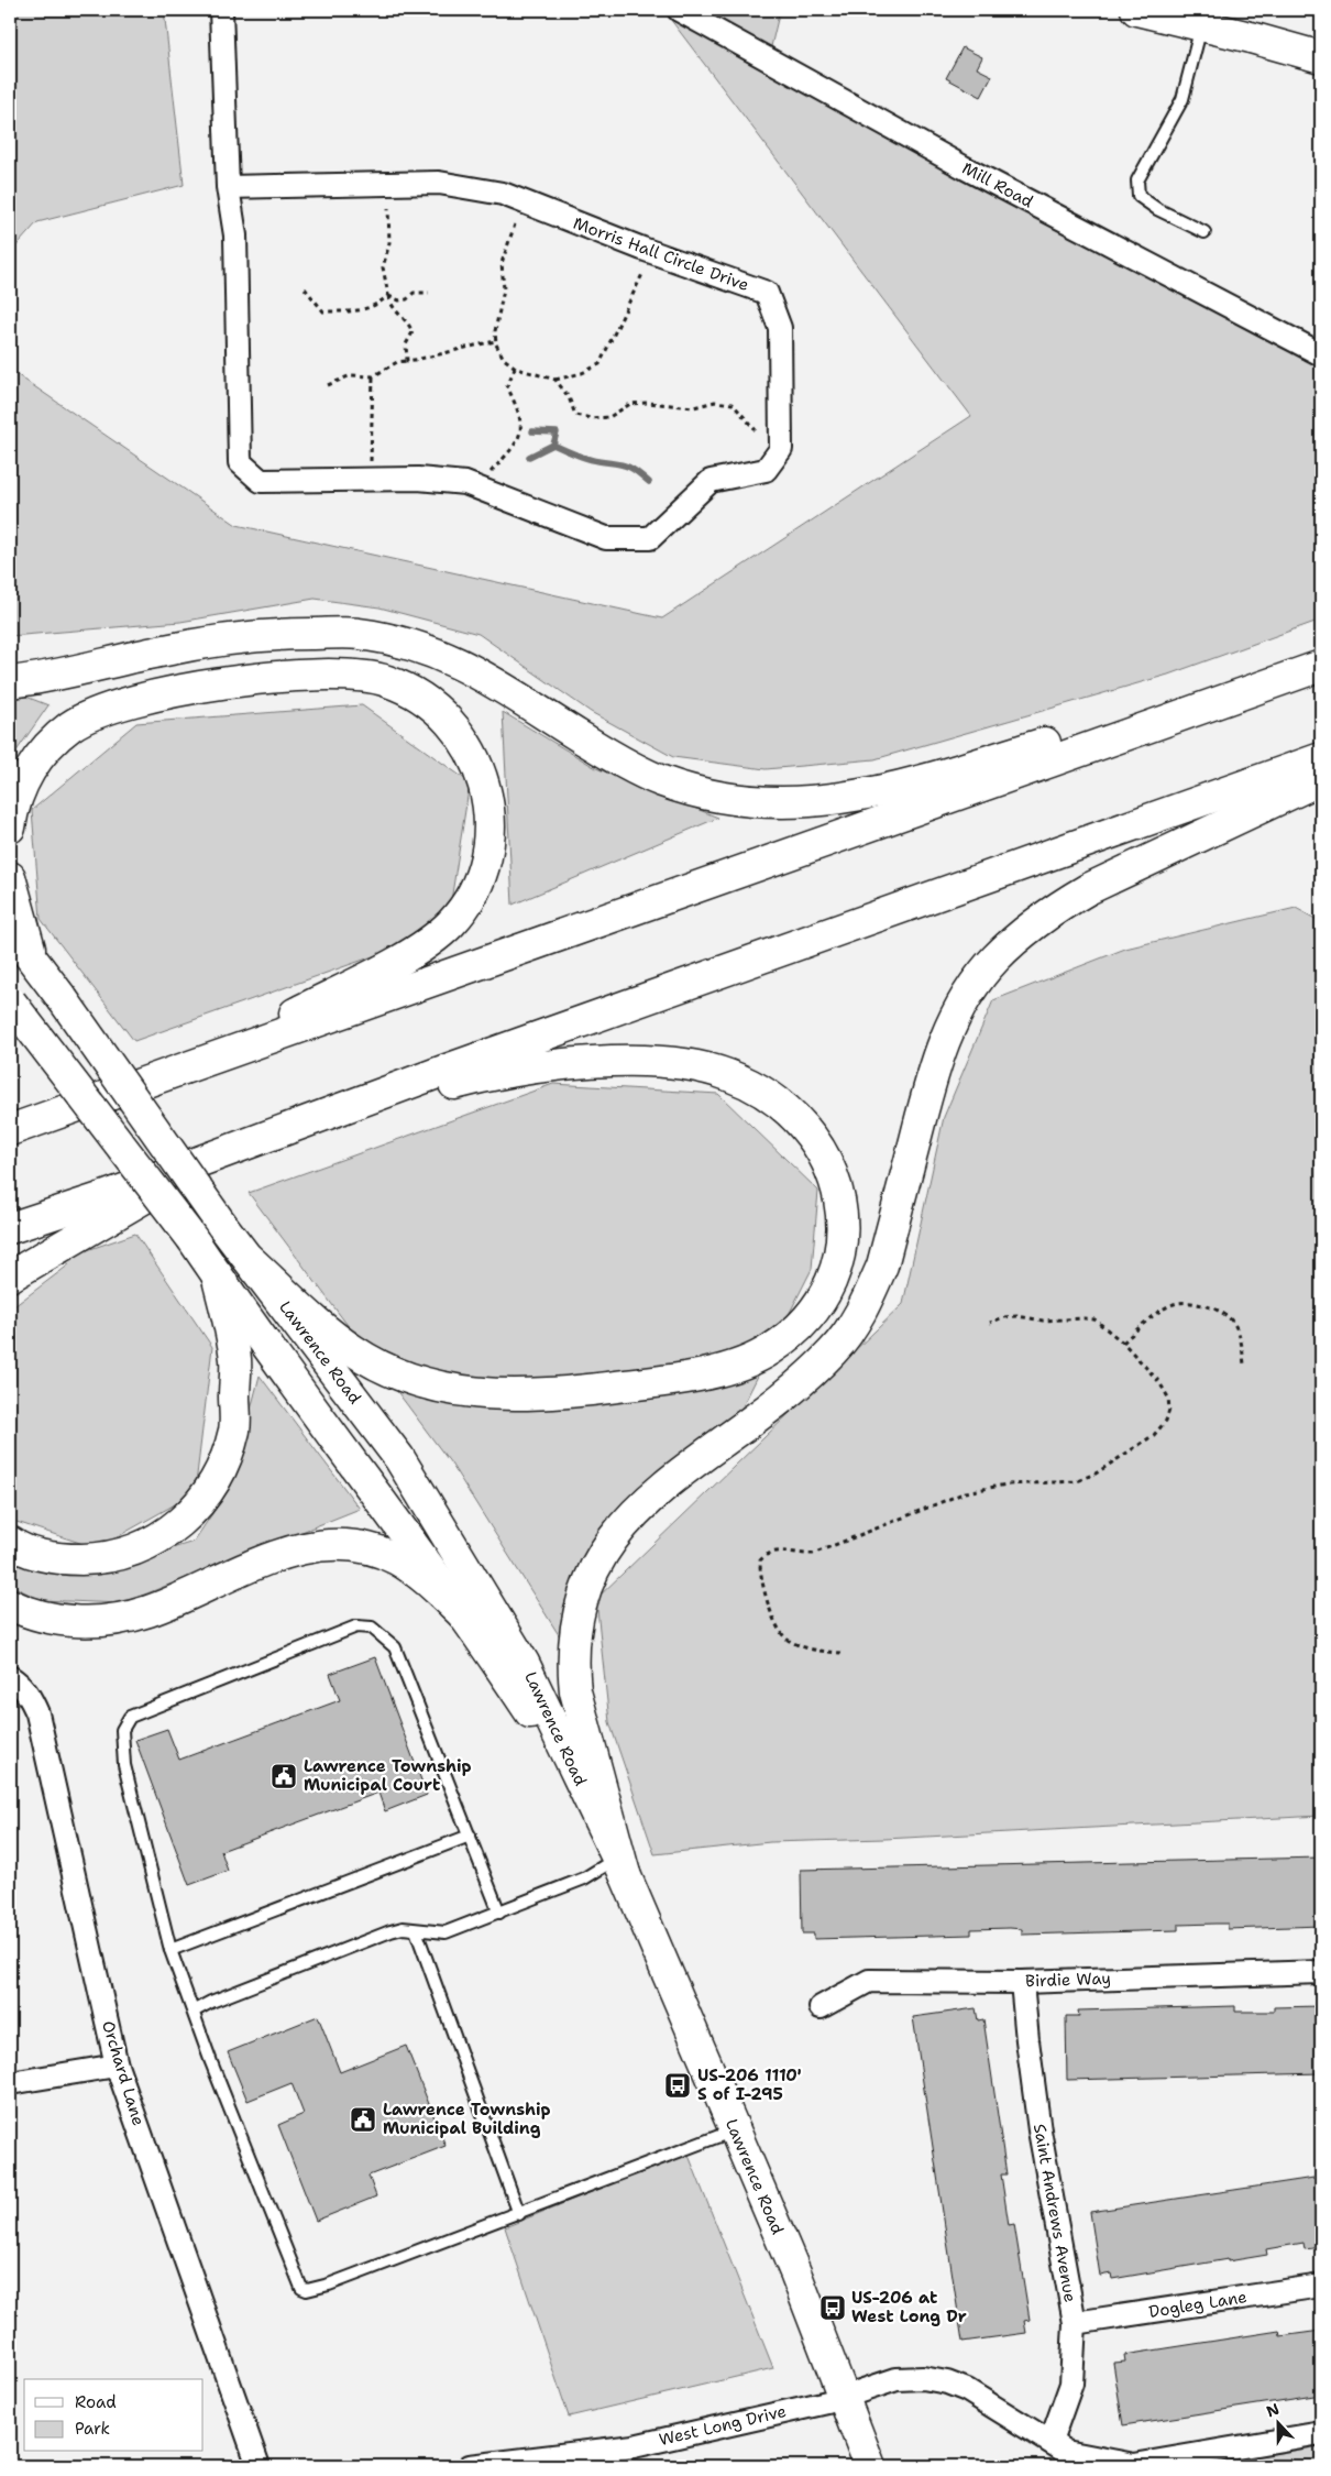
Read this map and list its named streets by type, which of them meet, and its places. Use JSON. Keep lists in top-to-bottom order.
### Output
{
  "streets": {
    "main road": ["Lawrence Road"],
    "street": [
      "Mill Road",
      "Morris Hall Circle Drive",
      "Birdie Way",
      "Orchard Lane",
      "Saint Andrews Avenue",
      "Dogleg Lane",
      "West Long Drive"
    ]
  },
  "crossings": [
    ["Lawrence Road", "West Long Drive"],
    ["Birdie Way", "Saint Andrews Avenue"],
    ["Saint Andrews Avenue", "Dogleg Lane"],
    ["Saint Andrews Avenue", "West Long Drive"]
  ],
  "places": {
    "public building": ["Lawrence Township Municipal Court", "Lawrence Township Municipal Building"],
    "bus stop": ["US-206 1110' S of I-295", "US-206 at West Long Dr"]
  },
  "legend": ["Road", "Park"],
  "north": "top"
}
